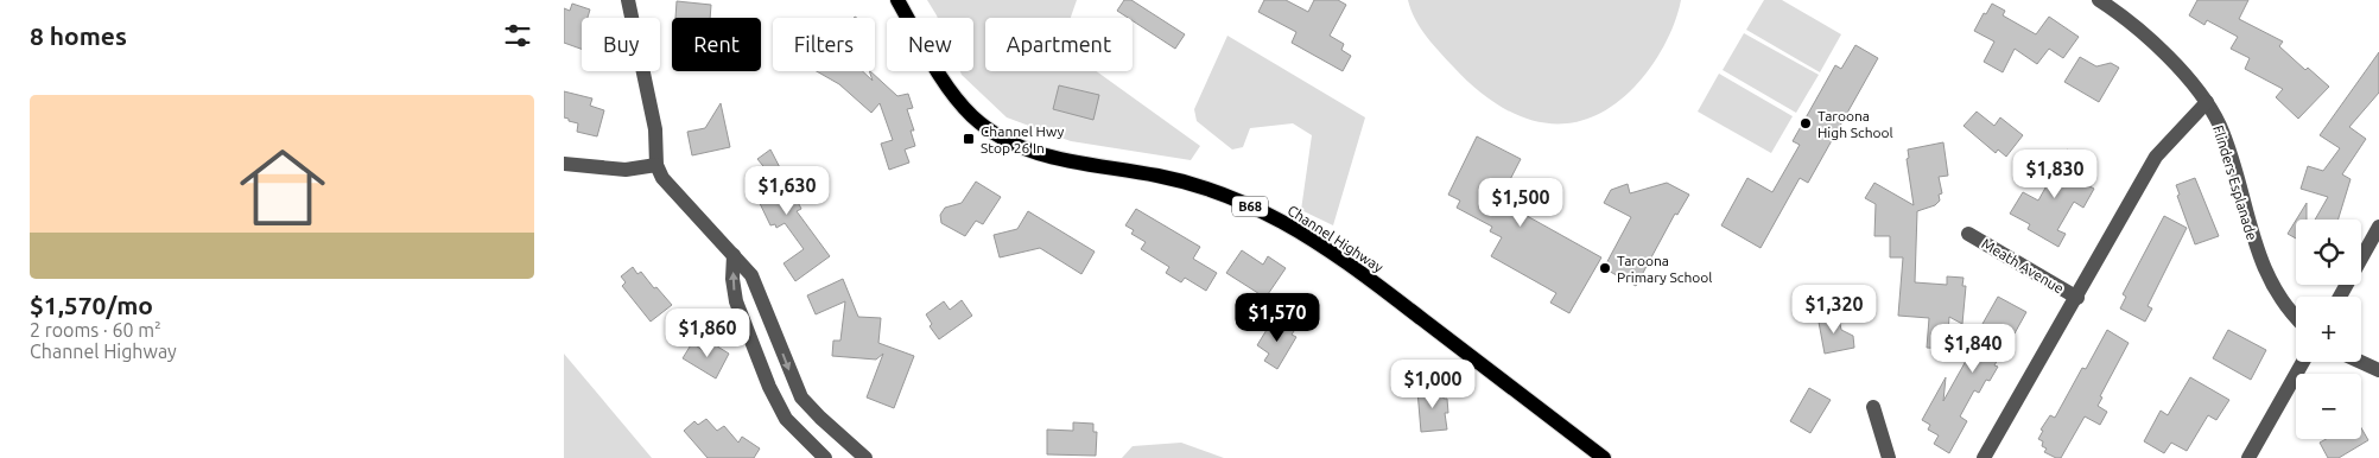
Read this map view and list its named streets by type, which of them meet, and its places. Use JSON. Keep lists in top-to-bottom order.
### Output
{
  "streets": {
    "main road": ["B68", "Channel Highway"],
    "street": ["Flinders Esplanade", "Meath Avenue"]
  },
  "crossings": [
    ["Flinders Esplanade", "Meath Avenue"]
  ],
  "places": {
    "other": ["Taroona High School", "Taroona Primary School"],
    "transit": ["Channel Hwy Stop 26 In"]
  },
  "page": {
    "heading": "8 homes",
    "chip": [
      "Buy",
      "Rent",
      "Filters",
      "New",
      "Apartment"
    ],
    "list": [
      {
        "name": "$1,570/mo",
        "note": "2 rooms · 60 m² · Channel Highway"
      }
    ],
    "price": [
      "$1,830",
      "$1,630",
      "$1,500",
      "$1,320",
      "$1,570",
      "$1,860",
      "$1,840",
      "$1,000"
    ],
    "map_buttons": ["+", "−"]
  }
}
